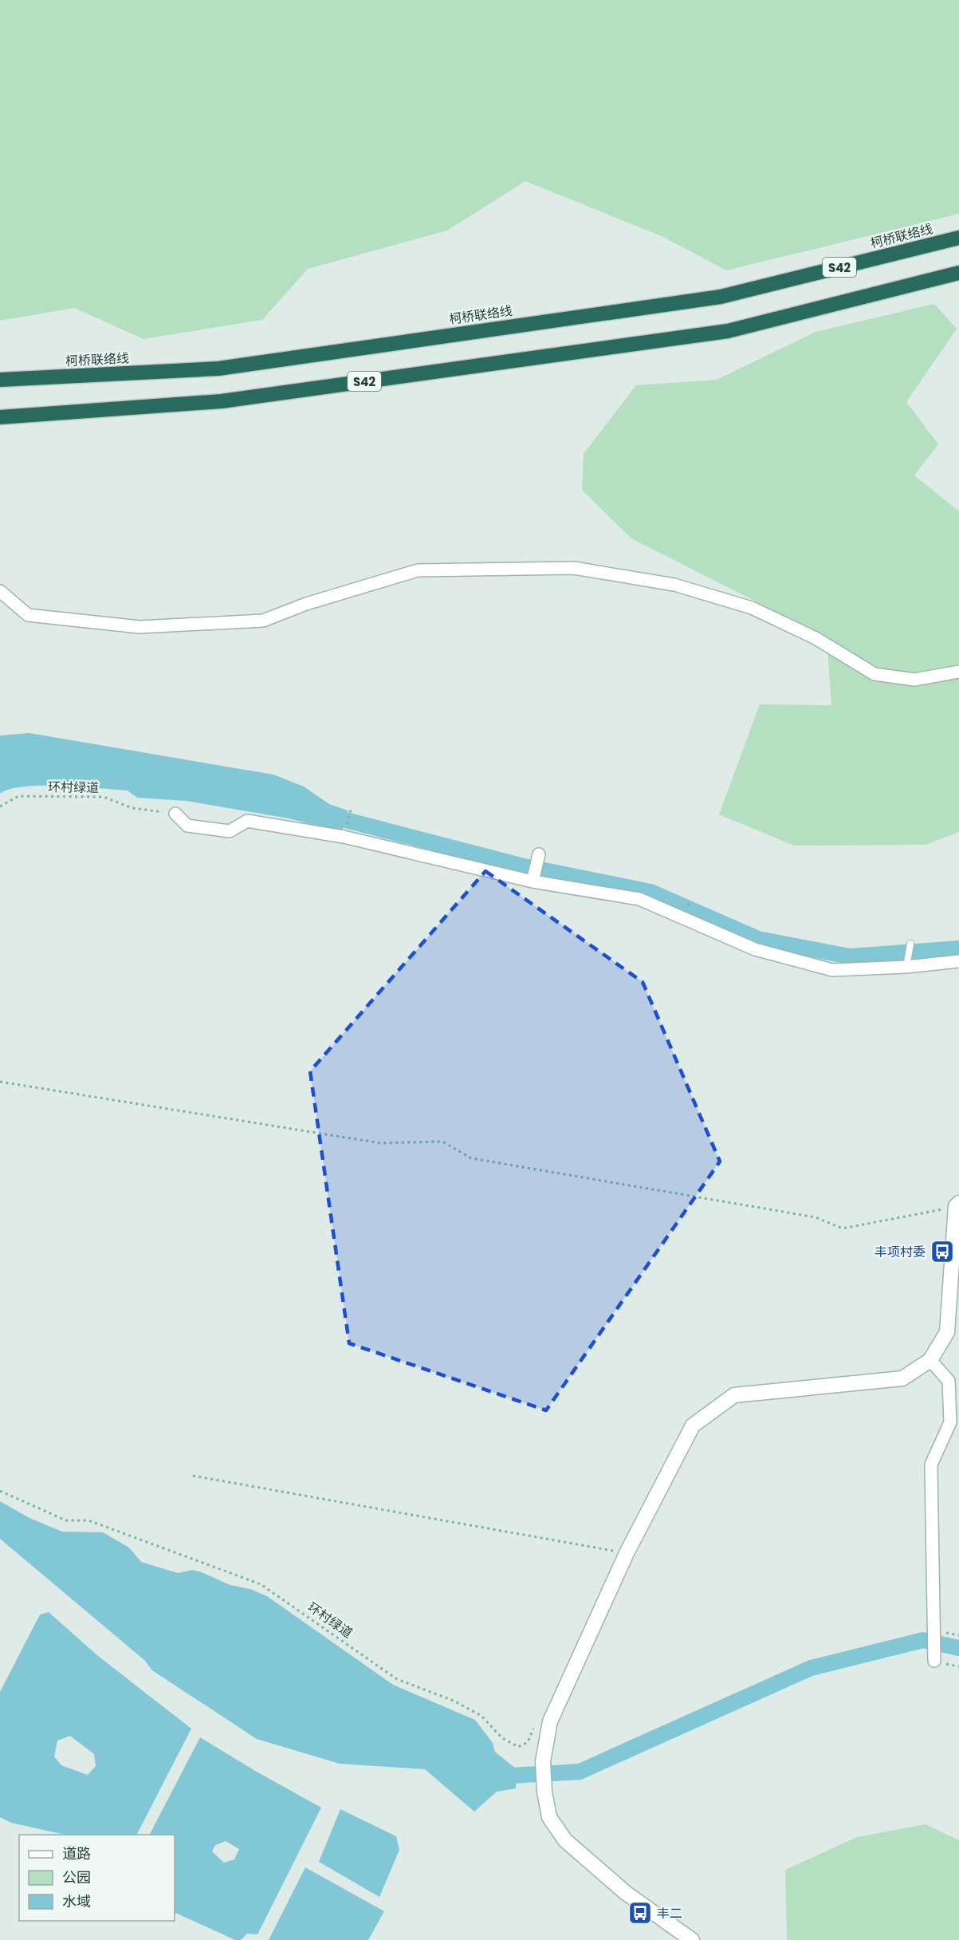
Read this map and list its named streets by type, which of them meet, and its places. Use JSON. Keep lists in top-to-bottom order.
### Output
{
  "streets": {
    "highway": ["柯桥联络线", "S42"],
    "path": ["环村绿道"]
  },
  "places": {
    "bus stop": ["丰项村委", "丰二"]
  },
  "legend": ["道路", "公园", "水域"]
}
